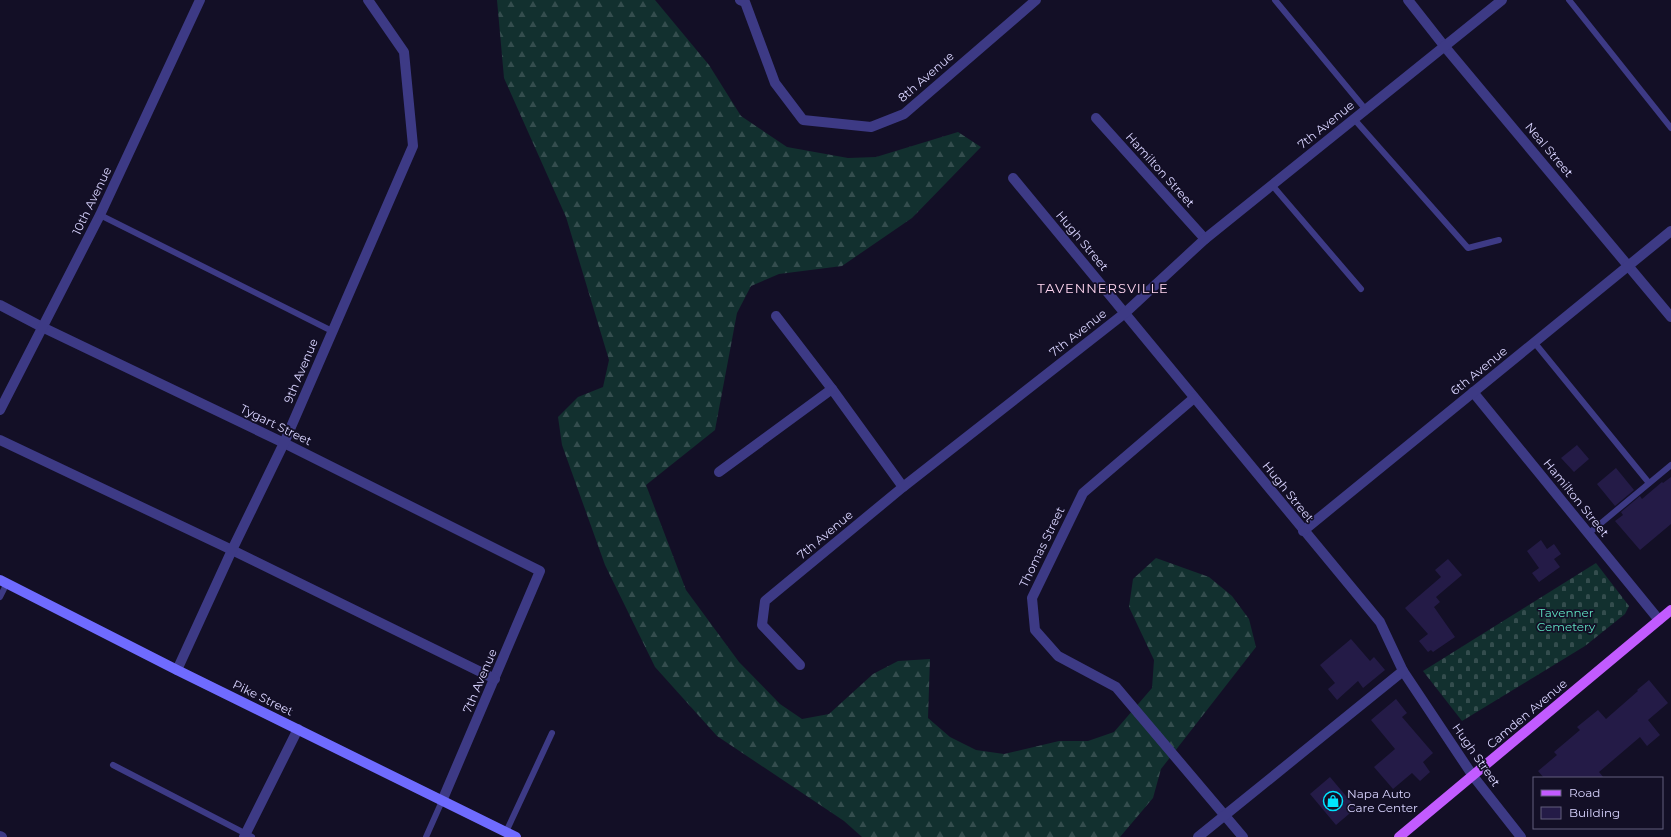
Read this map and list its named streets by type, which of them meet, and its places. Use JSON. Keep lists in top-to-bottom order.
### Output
{
  "streets": {
    "main road": ["Pike Street", "Camden Avenue"],
    "street": [
      "8th Avenue",
      "7th Avenue",
      "Neal Street",
      "Hamilton Street",
      "10th Avenue",
      "Hugh Street",
      "9th Avenue",
      "6th Avenue",
      "Tygart Street",
      "Thomas Street"
    ]
  },
  "crossings": [
    ["7th Avenue", "Neal Street"],
    ["7th Avenue", "Hamilton Street"],
    ["7th Avenue", "Hugh Street"],
    ["7th Avenue", "Tygart Street"],
    ["7th Avenue", "Pike Street"],
    ["Neal Street", "6th Avenue"],
    ["Hamilton Street", "6th Avenue"],
    ["Hamilton Street", "Camden Avenue"],
    ["10th Avenue", "Tygart Street"],
    ["Hugh Street", "6th Avenue"],
    ["Hugh Street", "Thomas Street"],
    ["Hugh Street", "Camden Avenue"],
    ["9th Avenue", "Tygart Street"],
    ["9th Avenue", "Pike Street"]
  ],
  "districts": ["TAVENNERSVILLE"],
  "parks": ["Tavenner Cemetery"],
  "places": {
    "shop": ["Napa Auto Care Center"]
  },
  "legend": ["Road", "Building"]
}
